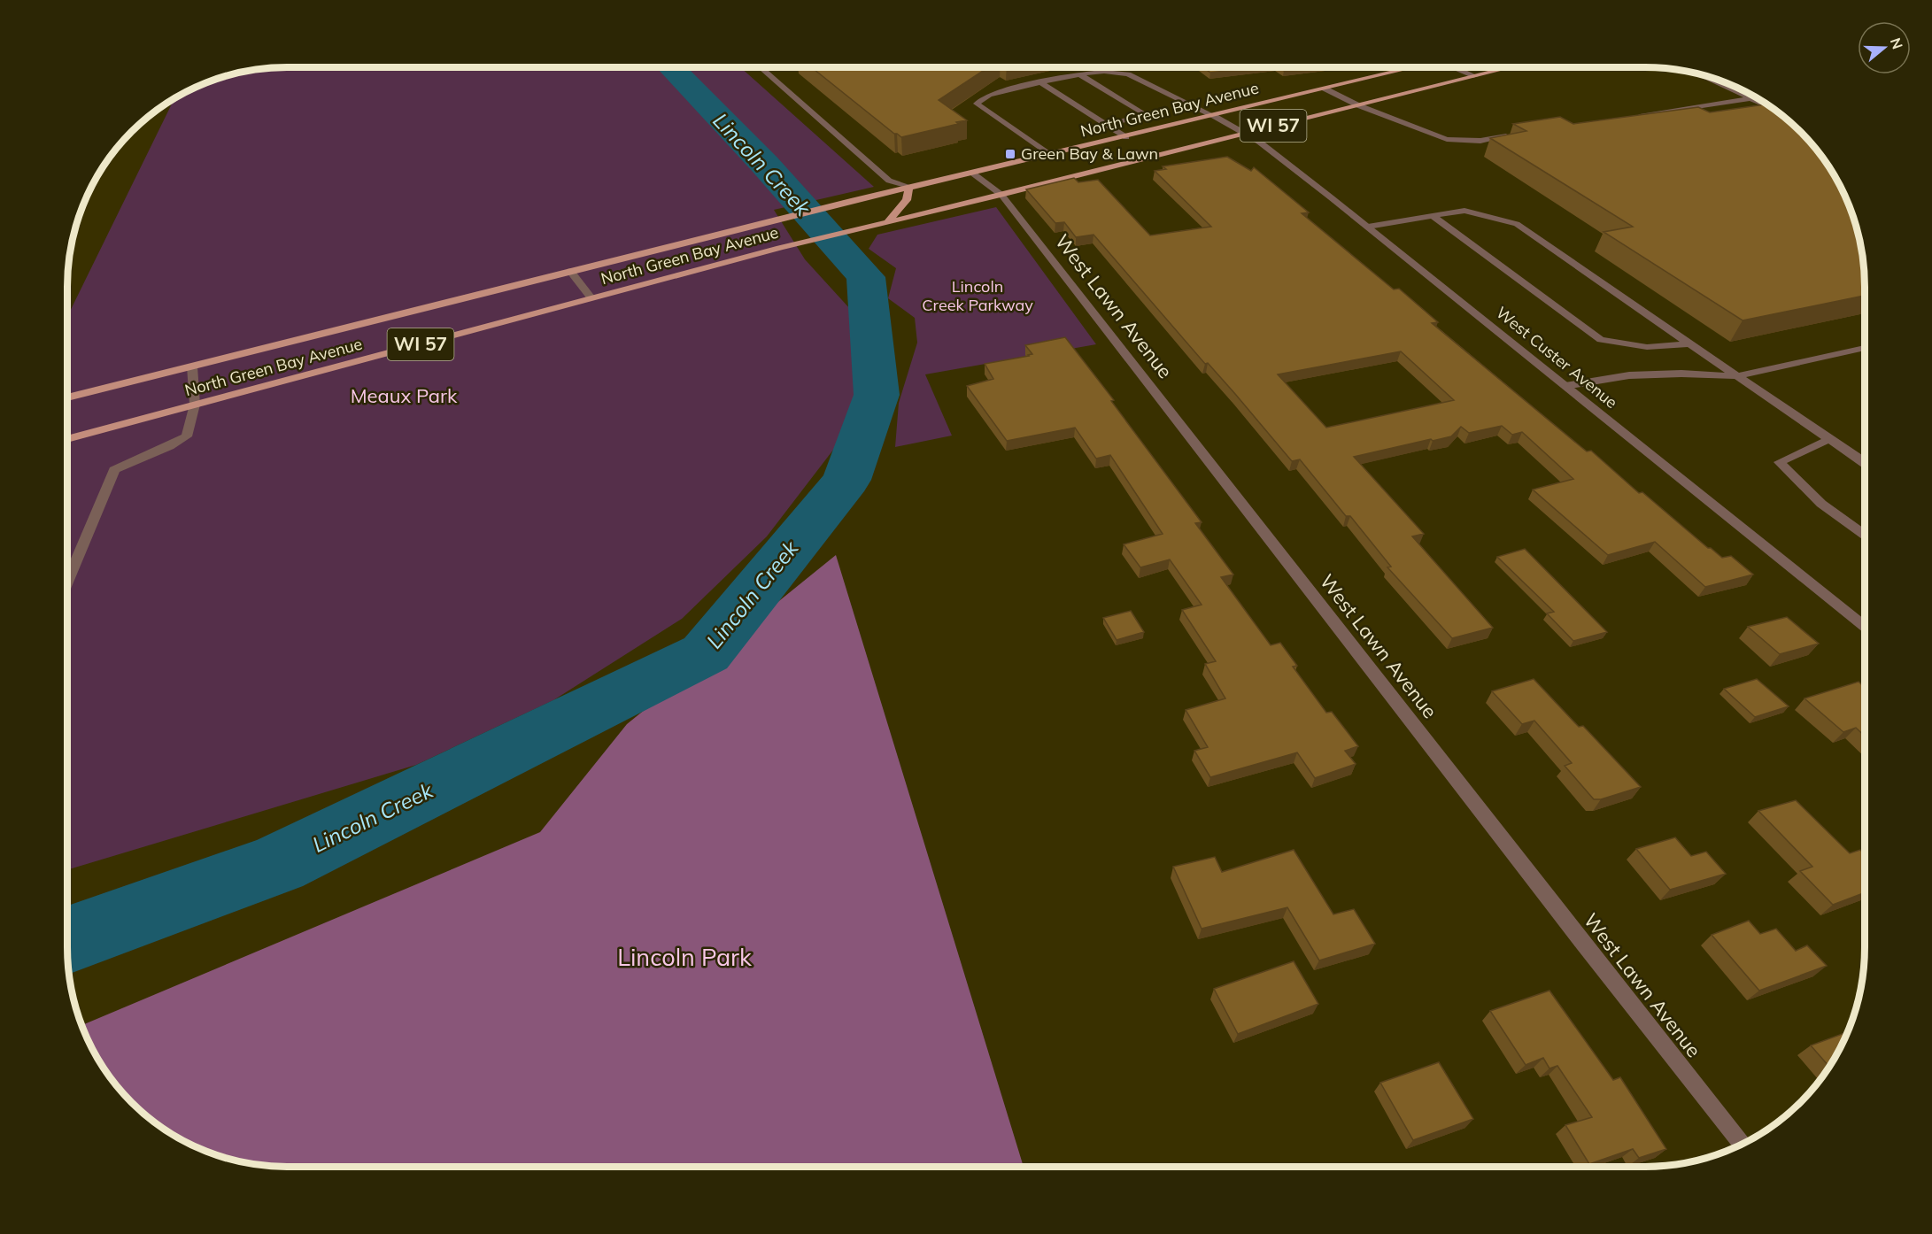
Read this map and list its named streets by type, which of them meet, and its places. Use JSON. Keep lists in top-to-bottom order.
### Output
{
  "streets": {
    "main road": ["North Green Bay Avenue", "WI 57"],
    "street": ["West Lawn Avenue", "West Custer Avenue"]
  },
  "crossings": [
    ["North Green Bay Avenue", "West Lawn Avenue"],
    ["North Green Bay Avenue", "West Custer Avenue"]
  ],
  "water": ["Lincoln Creek"],
  "parks": ["Lincoln Creek Parkway", "Meaux Park", "Lincoln Park"],
  "places": {
    "transit": ["Green Bay & Lawn"]
  },
  "north": "right"
}
